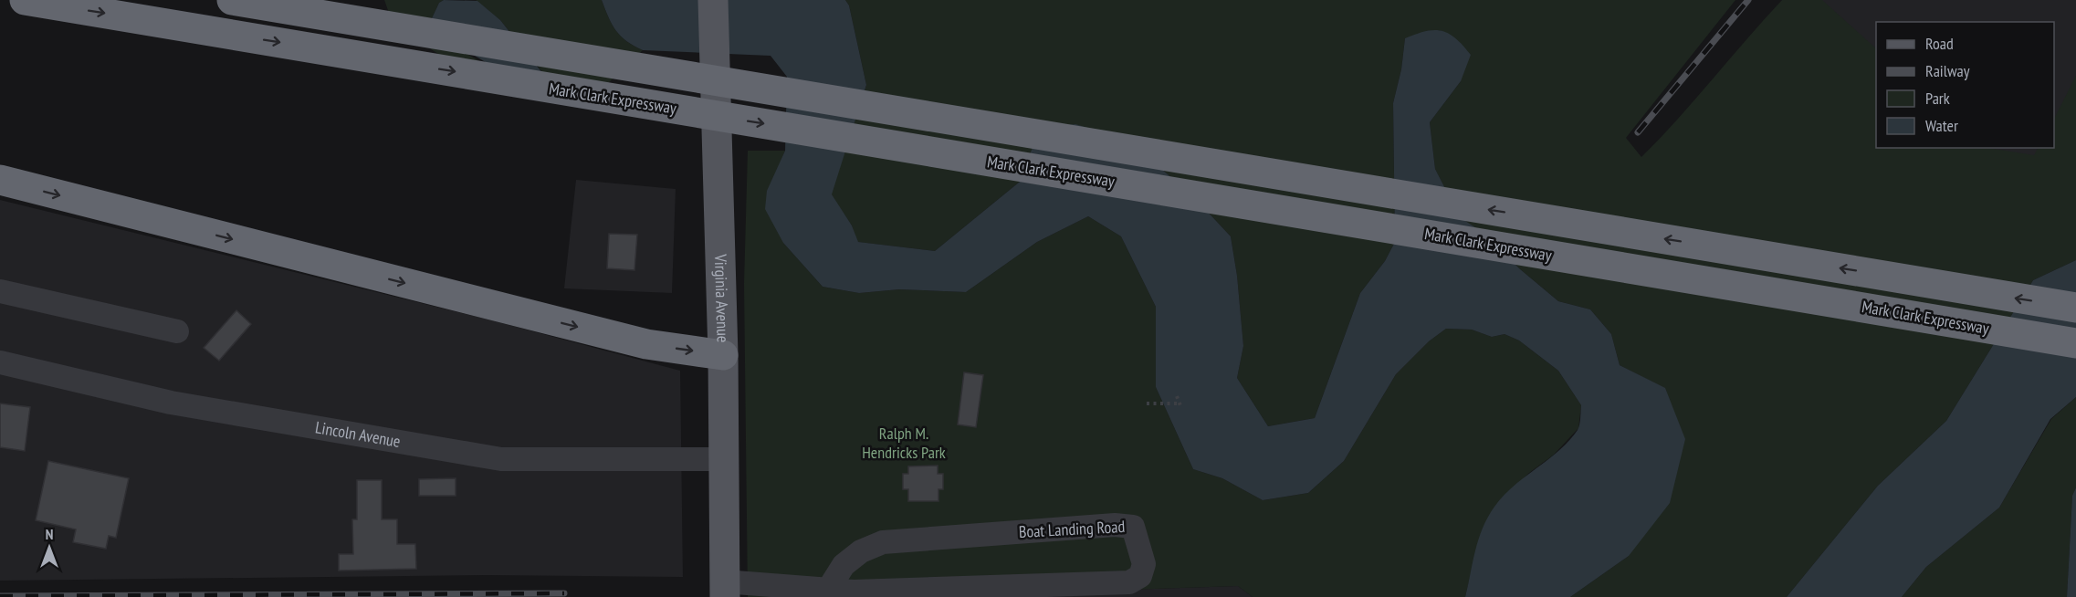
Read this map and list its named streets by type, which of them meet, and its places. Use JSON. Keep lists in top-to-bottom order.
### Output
{
  "streets": {
    "highway": ["Mark Clark Expressway"],
    "main road": ["Virginia Avenue"],
    "street": ["Lincoln Avenue", "Boat Landing Road"]
  },
  "crossings": [
    ["Virginia Avenue", "Lincoln Avenue"],
    ["Virginia Avenue", "Boat Landing Road"]
  ],
  "parks": ["Ralph M. Hendricks Park"],
  "legend": [
    "Road",
    "Railway",
    "Park",
    "Water"
  ],
  "north": "top"
}
